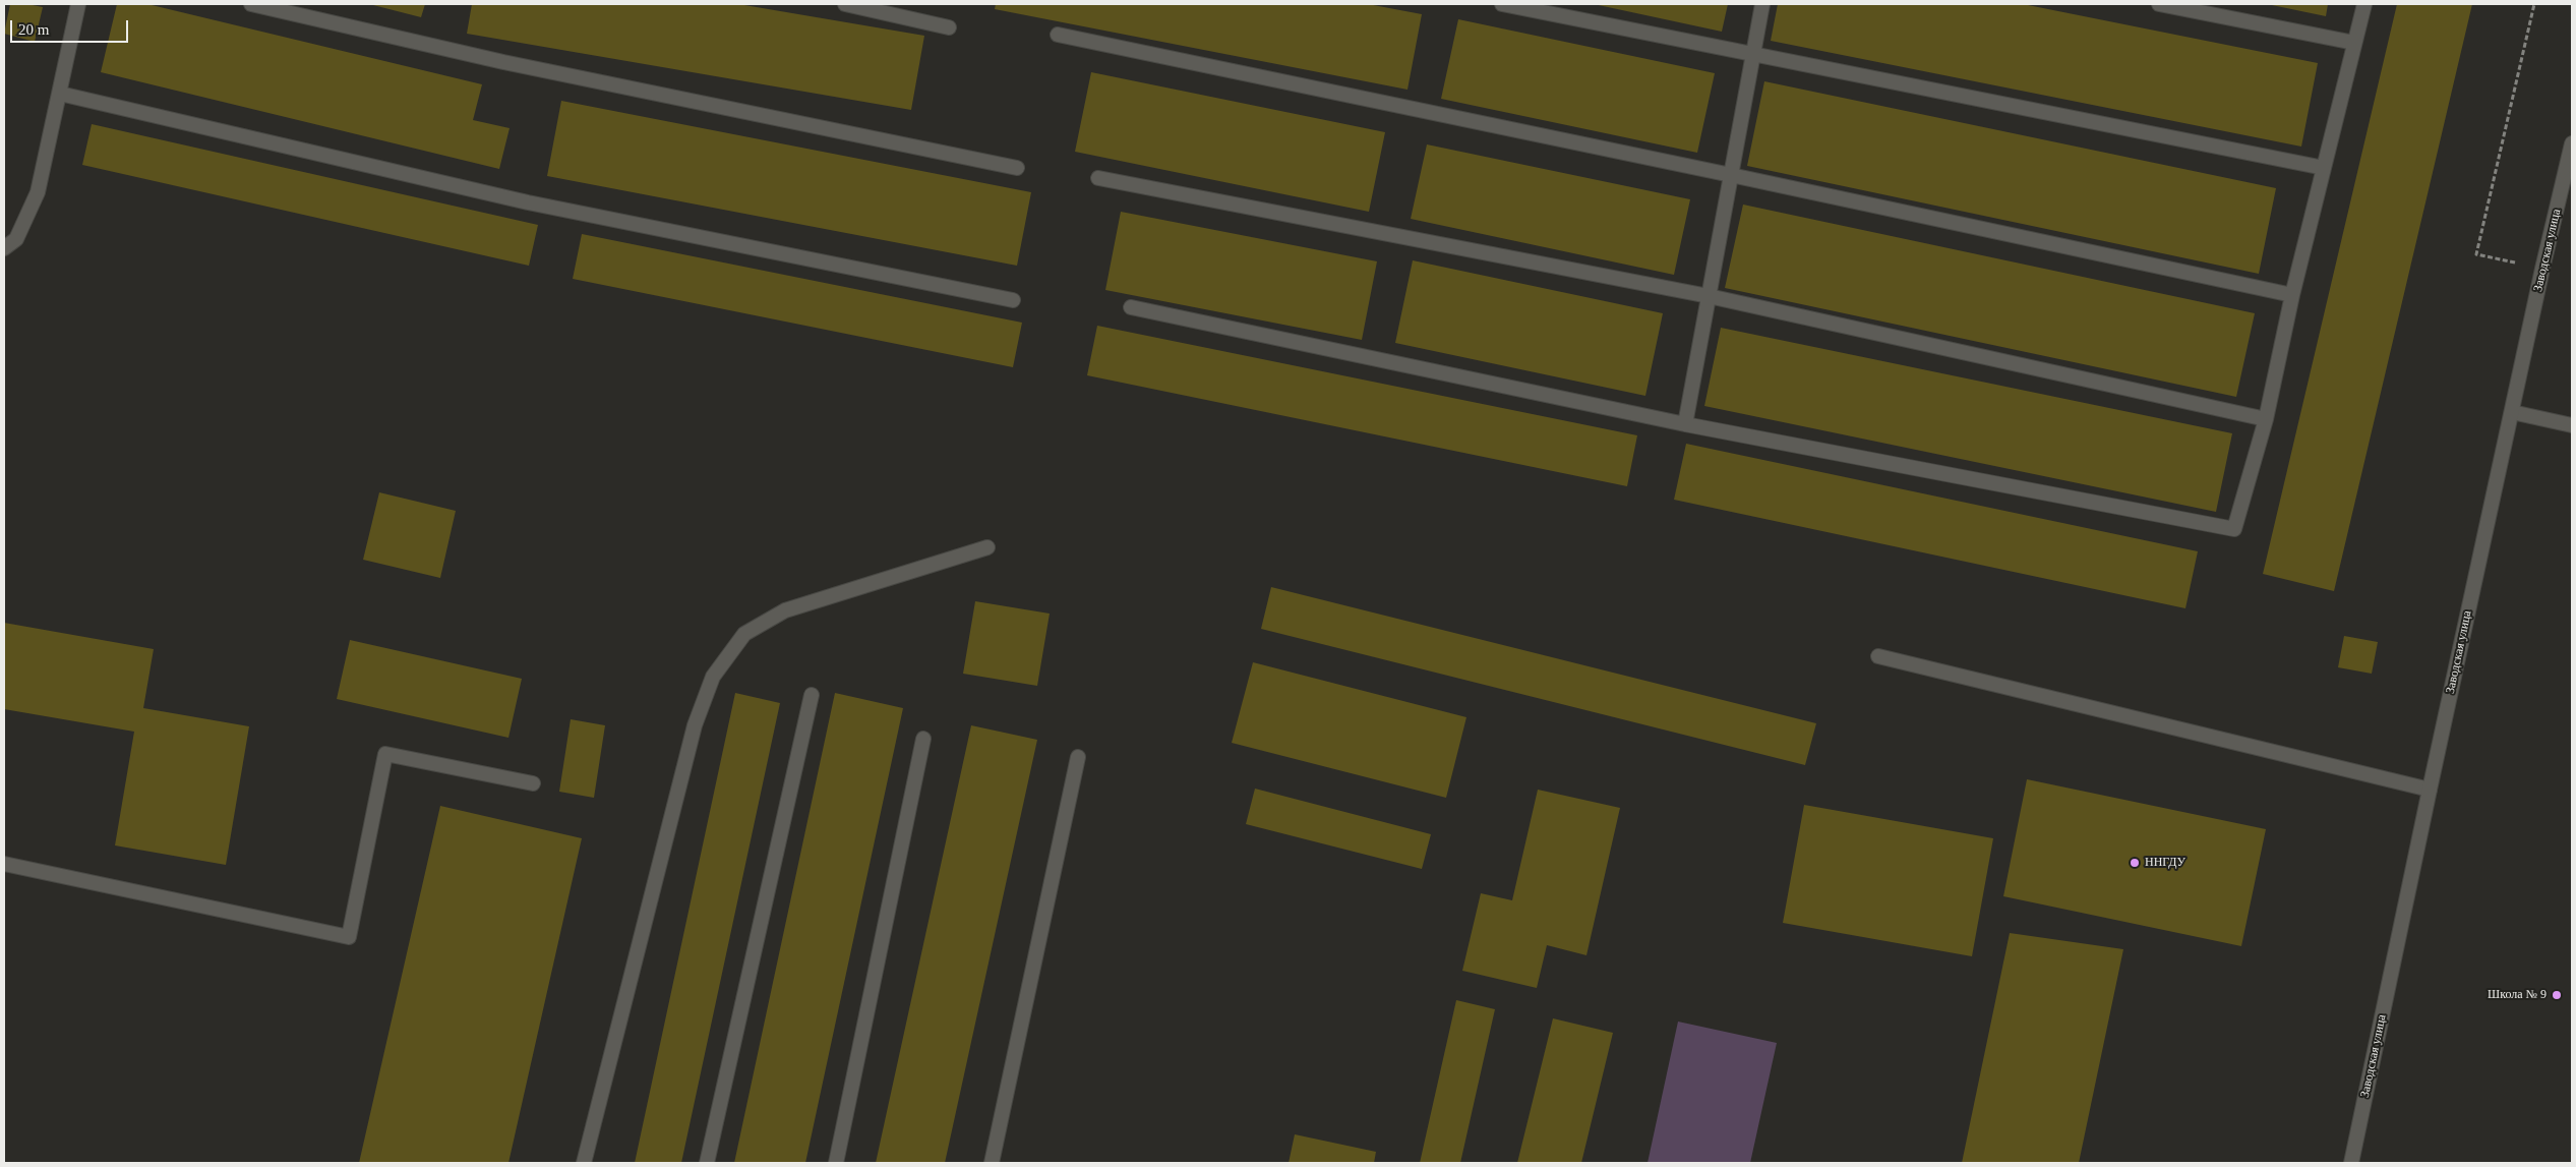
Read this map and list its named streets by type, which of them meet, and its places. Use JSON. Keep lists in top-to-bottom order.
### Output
{
  "streets": {
    "street": ["Заводская улица"]
  },
  "places": ["ННГДУ", "Школа № 9"],
  "scale_bar": "20 m"
}
